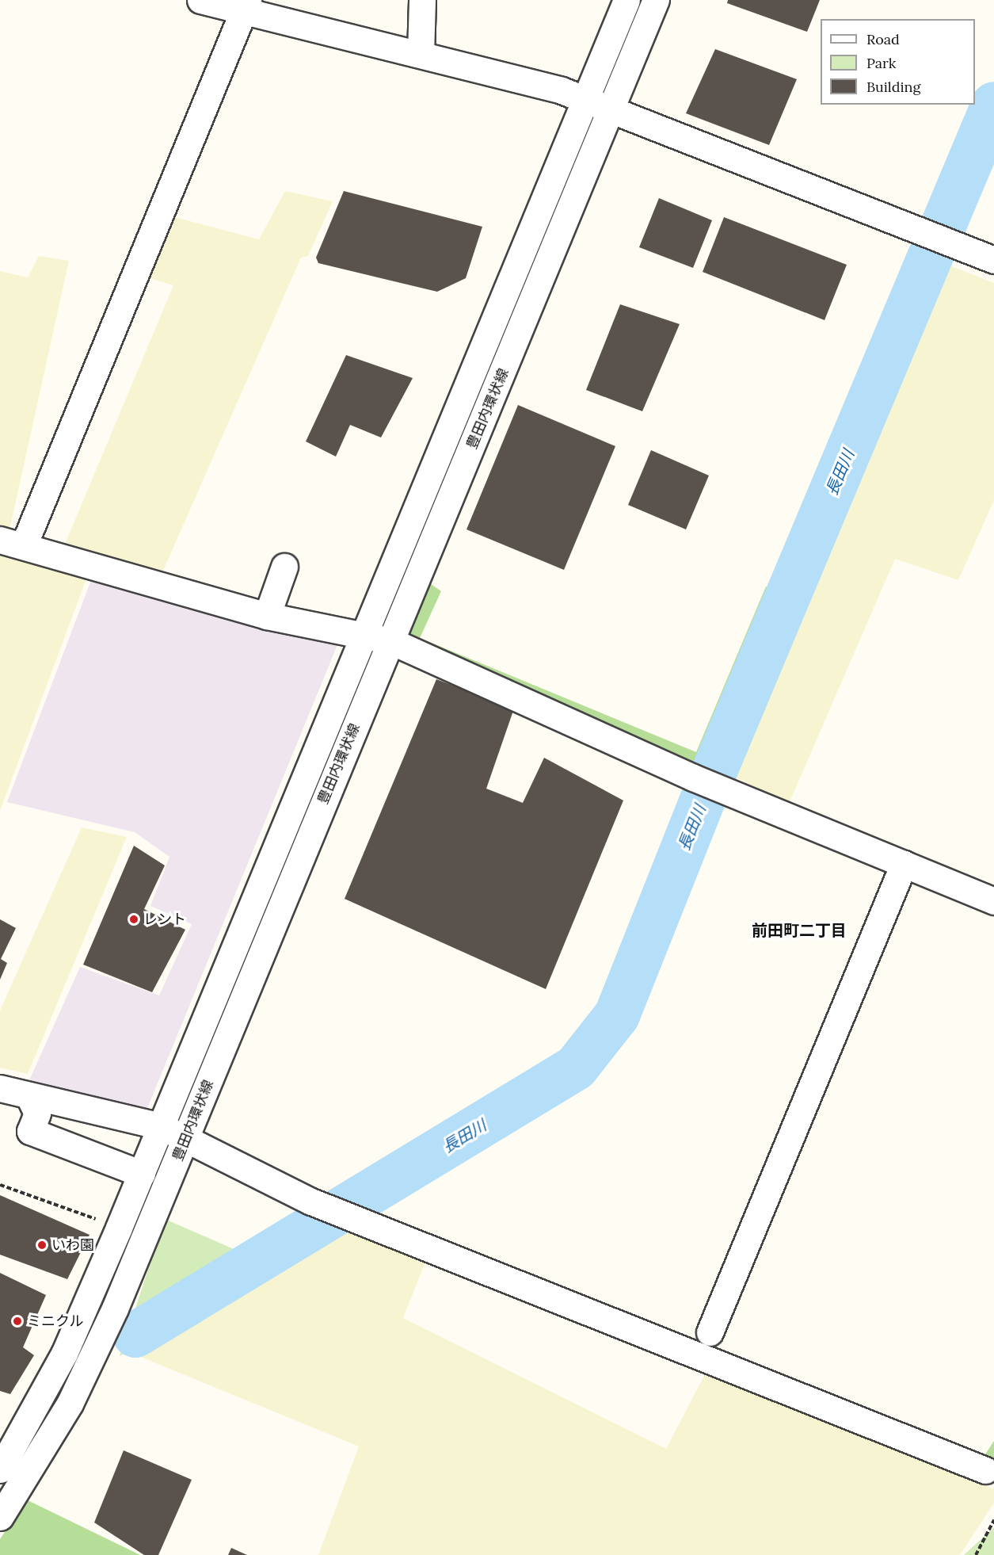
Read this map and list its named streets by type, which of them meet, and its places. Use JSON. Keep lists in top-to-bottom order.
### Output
{
  "streets": {
    "street": ["豊田内環状線"]
  },
  "districts": ["前田町二丁目"],
  "water": ["長田川"],
  "places": ["レント", "いわ園", "ミニクル"],
  "legend": ["Road", "Park", "Building"]
}
